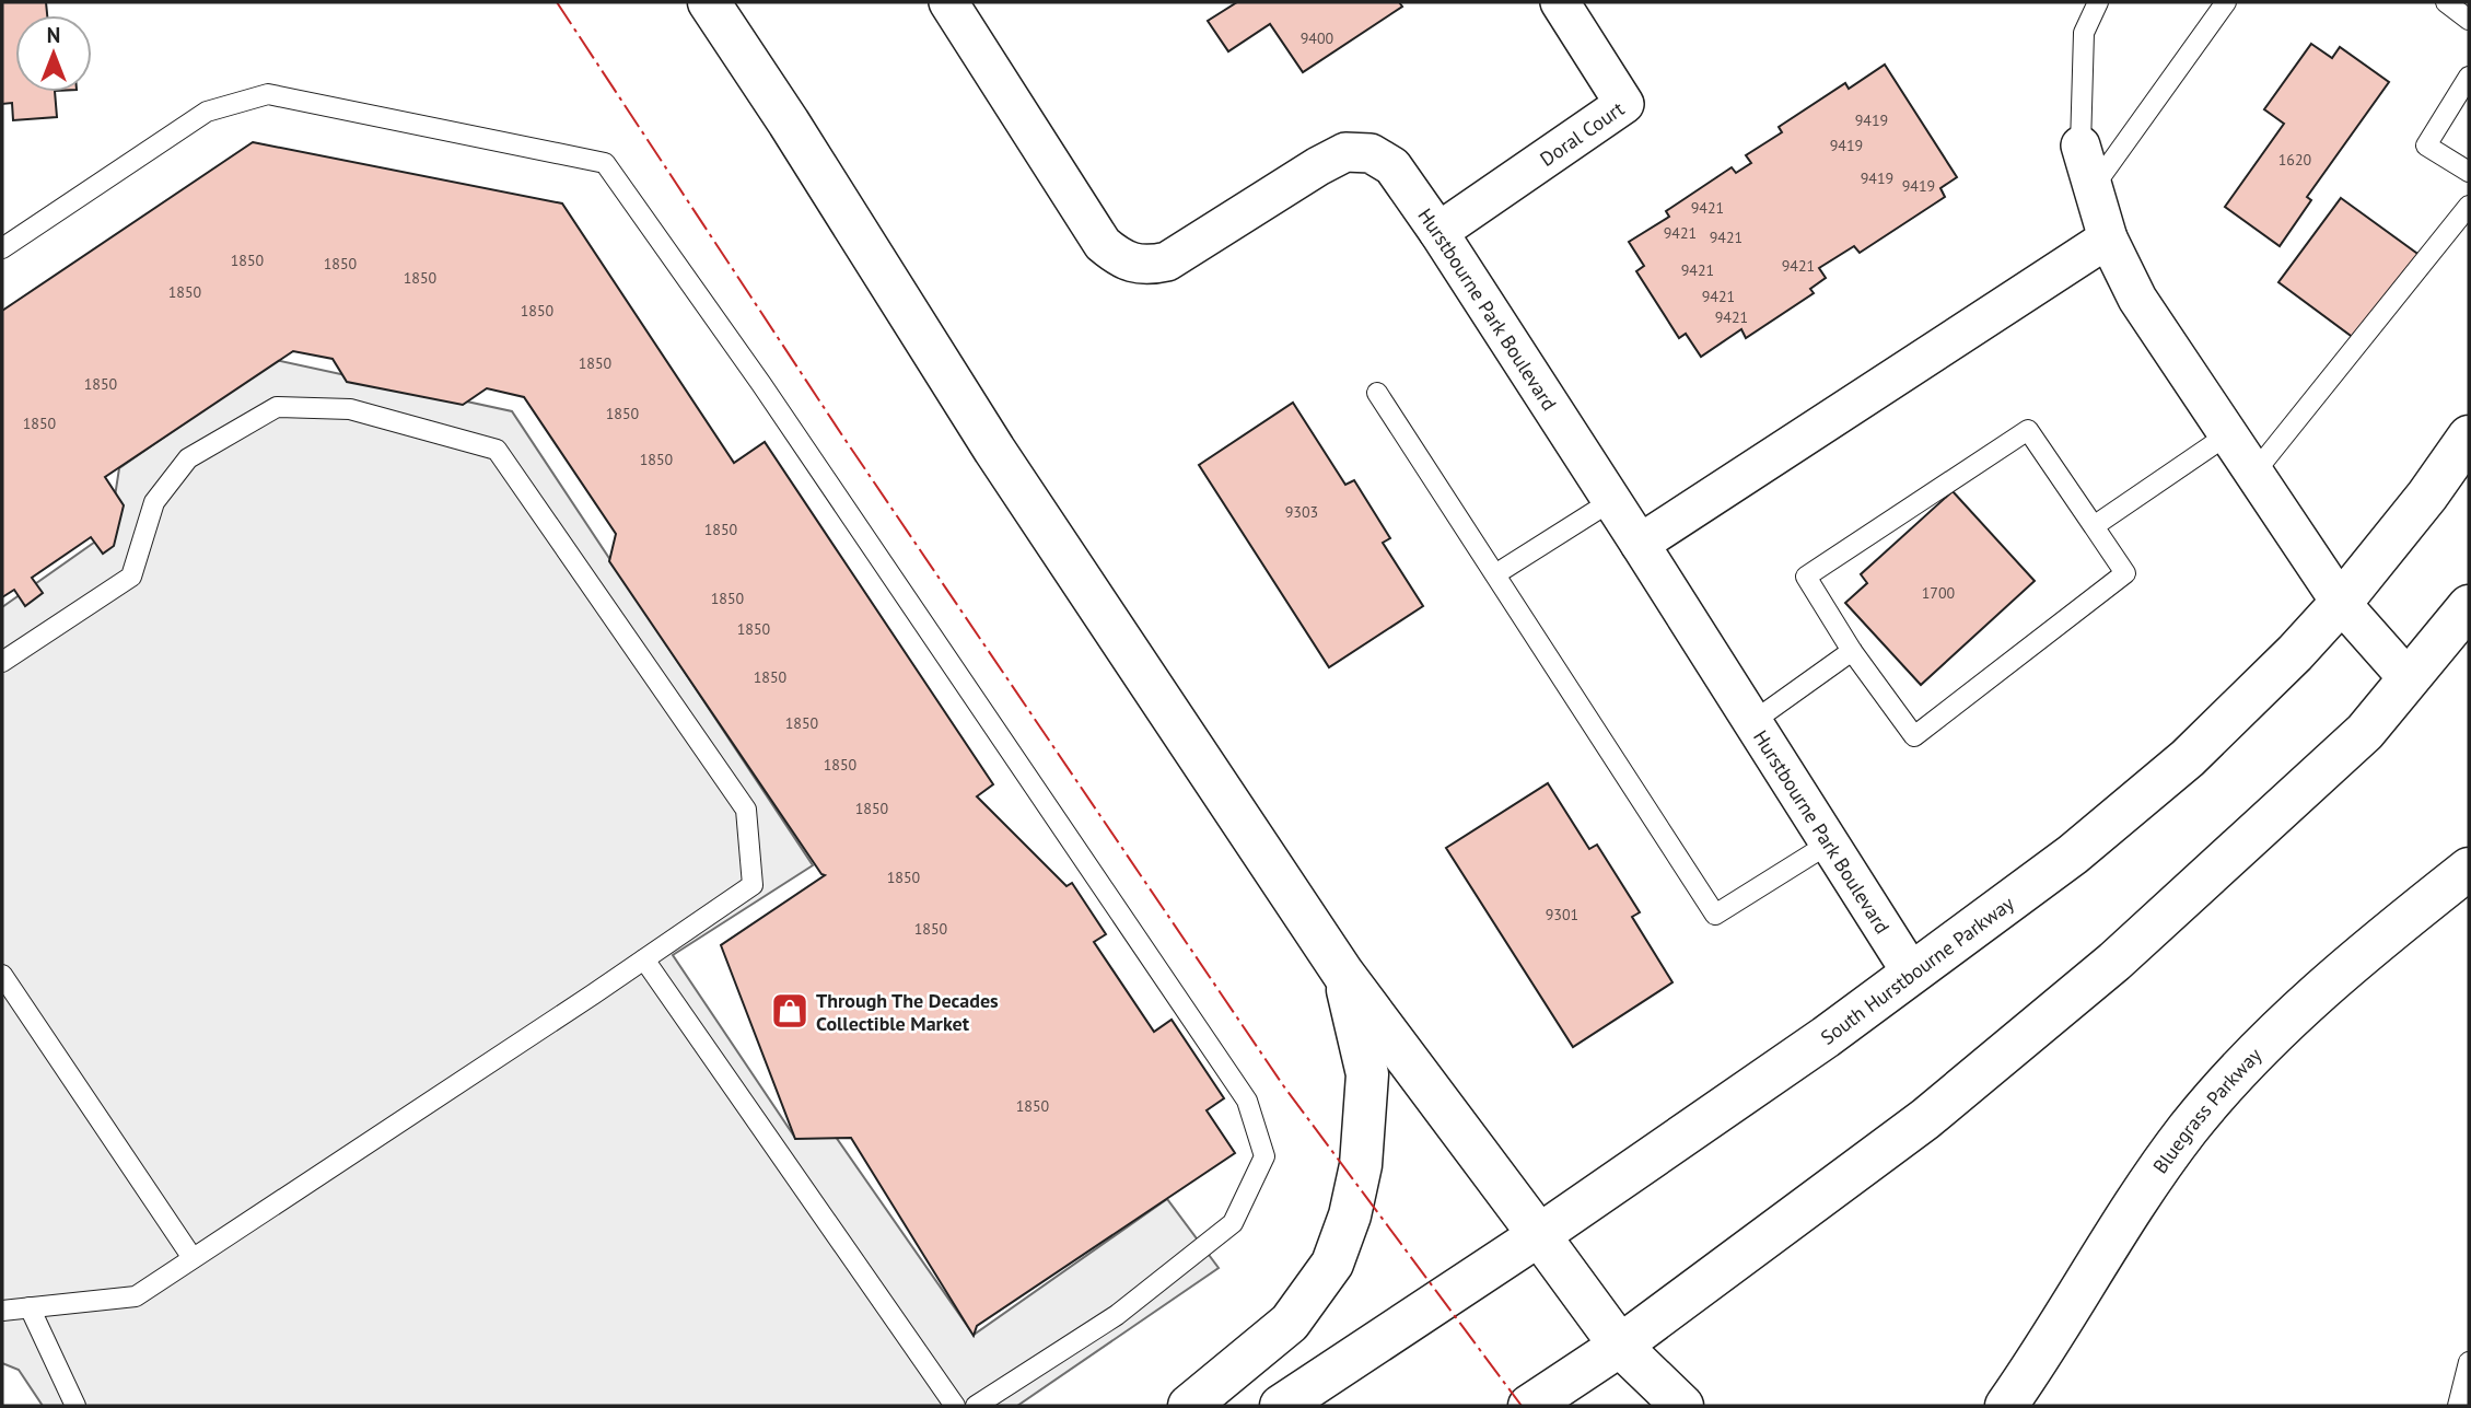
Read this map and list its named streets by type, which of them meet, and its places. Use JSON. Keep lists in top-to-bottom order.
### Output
{
  "streets": {
    "main road": ["South Hurstbourne Parkway", "Bluegrass Parkway"],
    "street": ["Doral Court", "Hurstbourne Park Boulevard"]
  },
  "crossings": [
    ["Doral Court", "Hurstbourne Park Boulevard"],
    ["Hurstbourne Park Boulevard", "South Hurstbourne Parkway"]
  ],
  "places": {
    "shop": ["Through The Decades Collectible Market"]
  },
  "house_numbers": [
    "9400",
    "9419",
    "9419",
    "1620",
    "9419",
    "9419",
    "9421",
    "9421",
    "9421",
    "1850",
    "1850",
    "9421",
    "9421",
    "1850",
    "1850",
    "9421",
    "1850",
    "9421",
    "1850",
    "1850",
    "1850",
    "1850",
    "1850",
    "9303",
    "1850",
    "1700",
    "1850",
    "1850",
    "1850",
    "1850",
    "1850",
    "1850",
    "1850",
    "9301",
    "1850",
    "1850"
  ],
  "north": "top"
}
